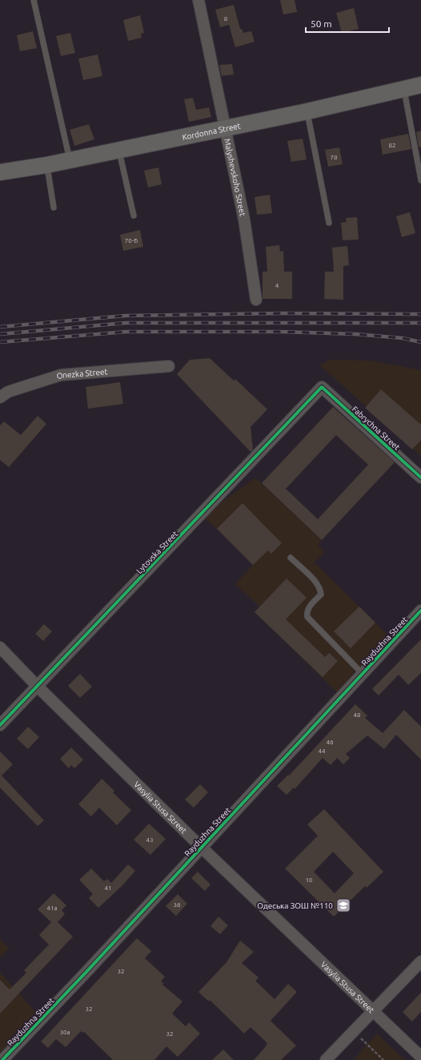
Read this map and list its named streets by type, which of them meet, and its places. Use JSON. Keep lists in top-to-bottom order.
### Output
{
  "streets": {
    "main road": ["Kordonna Street"],
    "street": [
      "Malyshevskoho Street",
      "Onezka Street",
      "Fabrychna Street",
      "Lytovska Street",
      "Rayduzhna Street",
      "Vasylia Stusa Street"
    ]
  },
  "crossings": [
    ["Kordonna Street", "Malyshevskoho Street"],
    ["Fabrychna Street", "Lytovska Street"],
    ["Lytovska Street", "Vasylia Stusa Street"],
    ["Rayduzhna Street", "Vasylia Stusa Street"]
  ],
  "places": {
    "school or university": ["Одеська ЗОШ №110"]
  },
  "house_numbers": [
    "8",
    "82",
    "78",
    "70-Б",
    "4",
    "48",
    "46",
    "44",
    "43",
    "10",
    "41",
    "36",
    "41а",
    "32",
    "32",
    "30а",
    "32"
  ],
  "scale_bar": "50 m"
}
